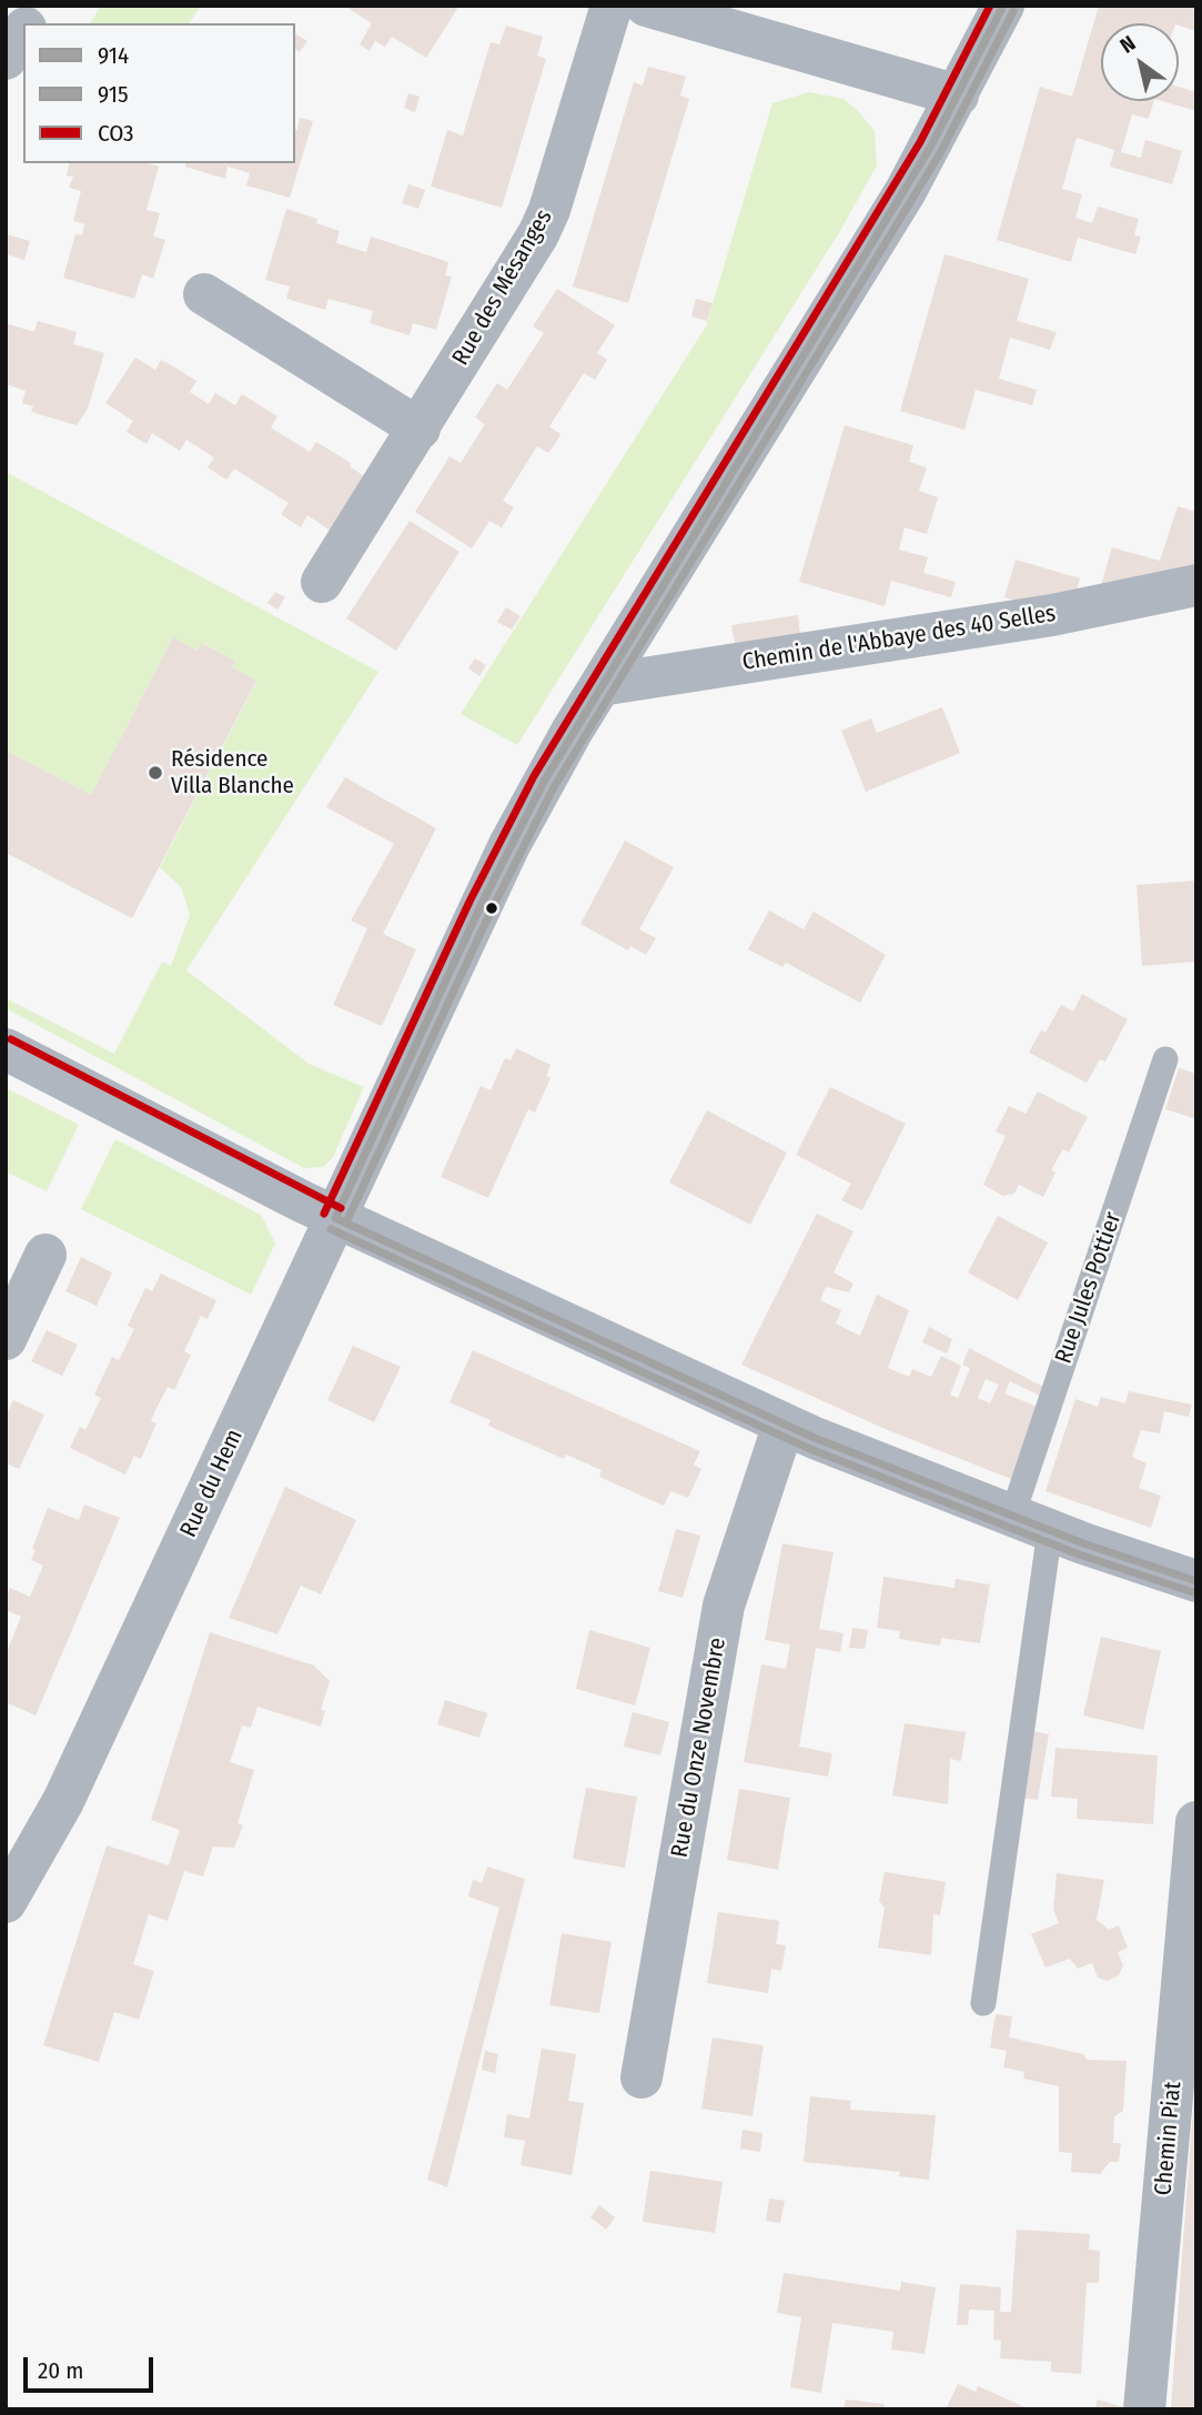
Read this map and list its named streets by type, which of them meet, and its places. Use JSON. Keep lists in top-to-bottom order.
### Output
{
  "streets": {
    "street": [
      "Rue des Mésanges",
      "Chemin de l'Abbaye des 40 Selles",
      "Rue du Hem",
      "Rue du Onze Novembre",
      "Chemin Piat"
    ],
    "lane": ["Rue Jules Pottier"]
  },
  "crossings": [
    ["Chemin de l'Abbaye des 40 Selles", "Rue du Hem"]
  ],
  "places": ["Résidence Villa Blanche"],
  "lines": ["transit line 914", "transit line CO3", "transit line 915"],
  "legend": ["914", "915", "CO3"],
  "scale_bar": "20 m",
  "north": "top left"
}
